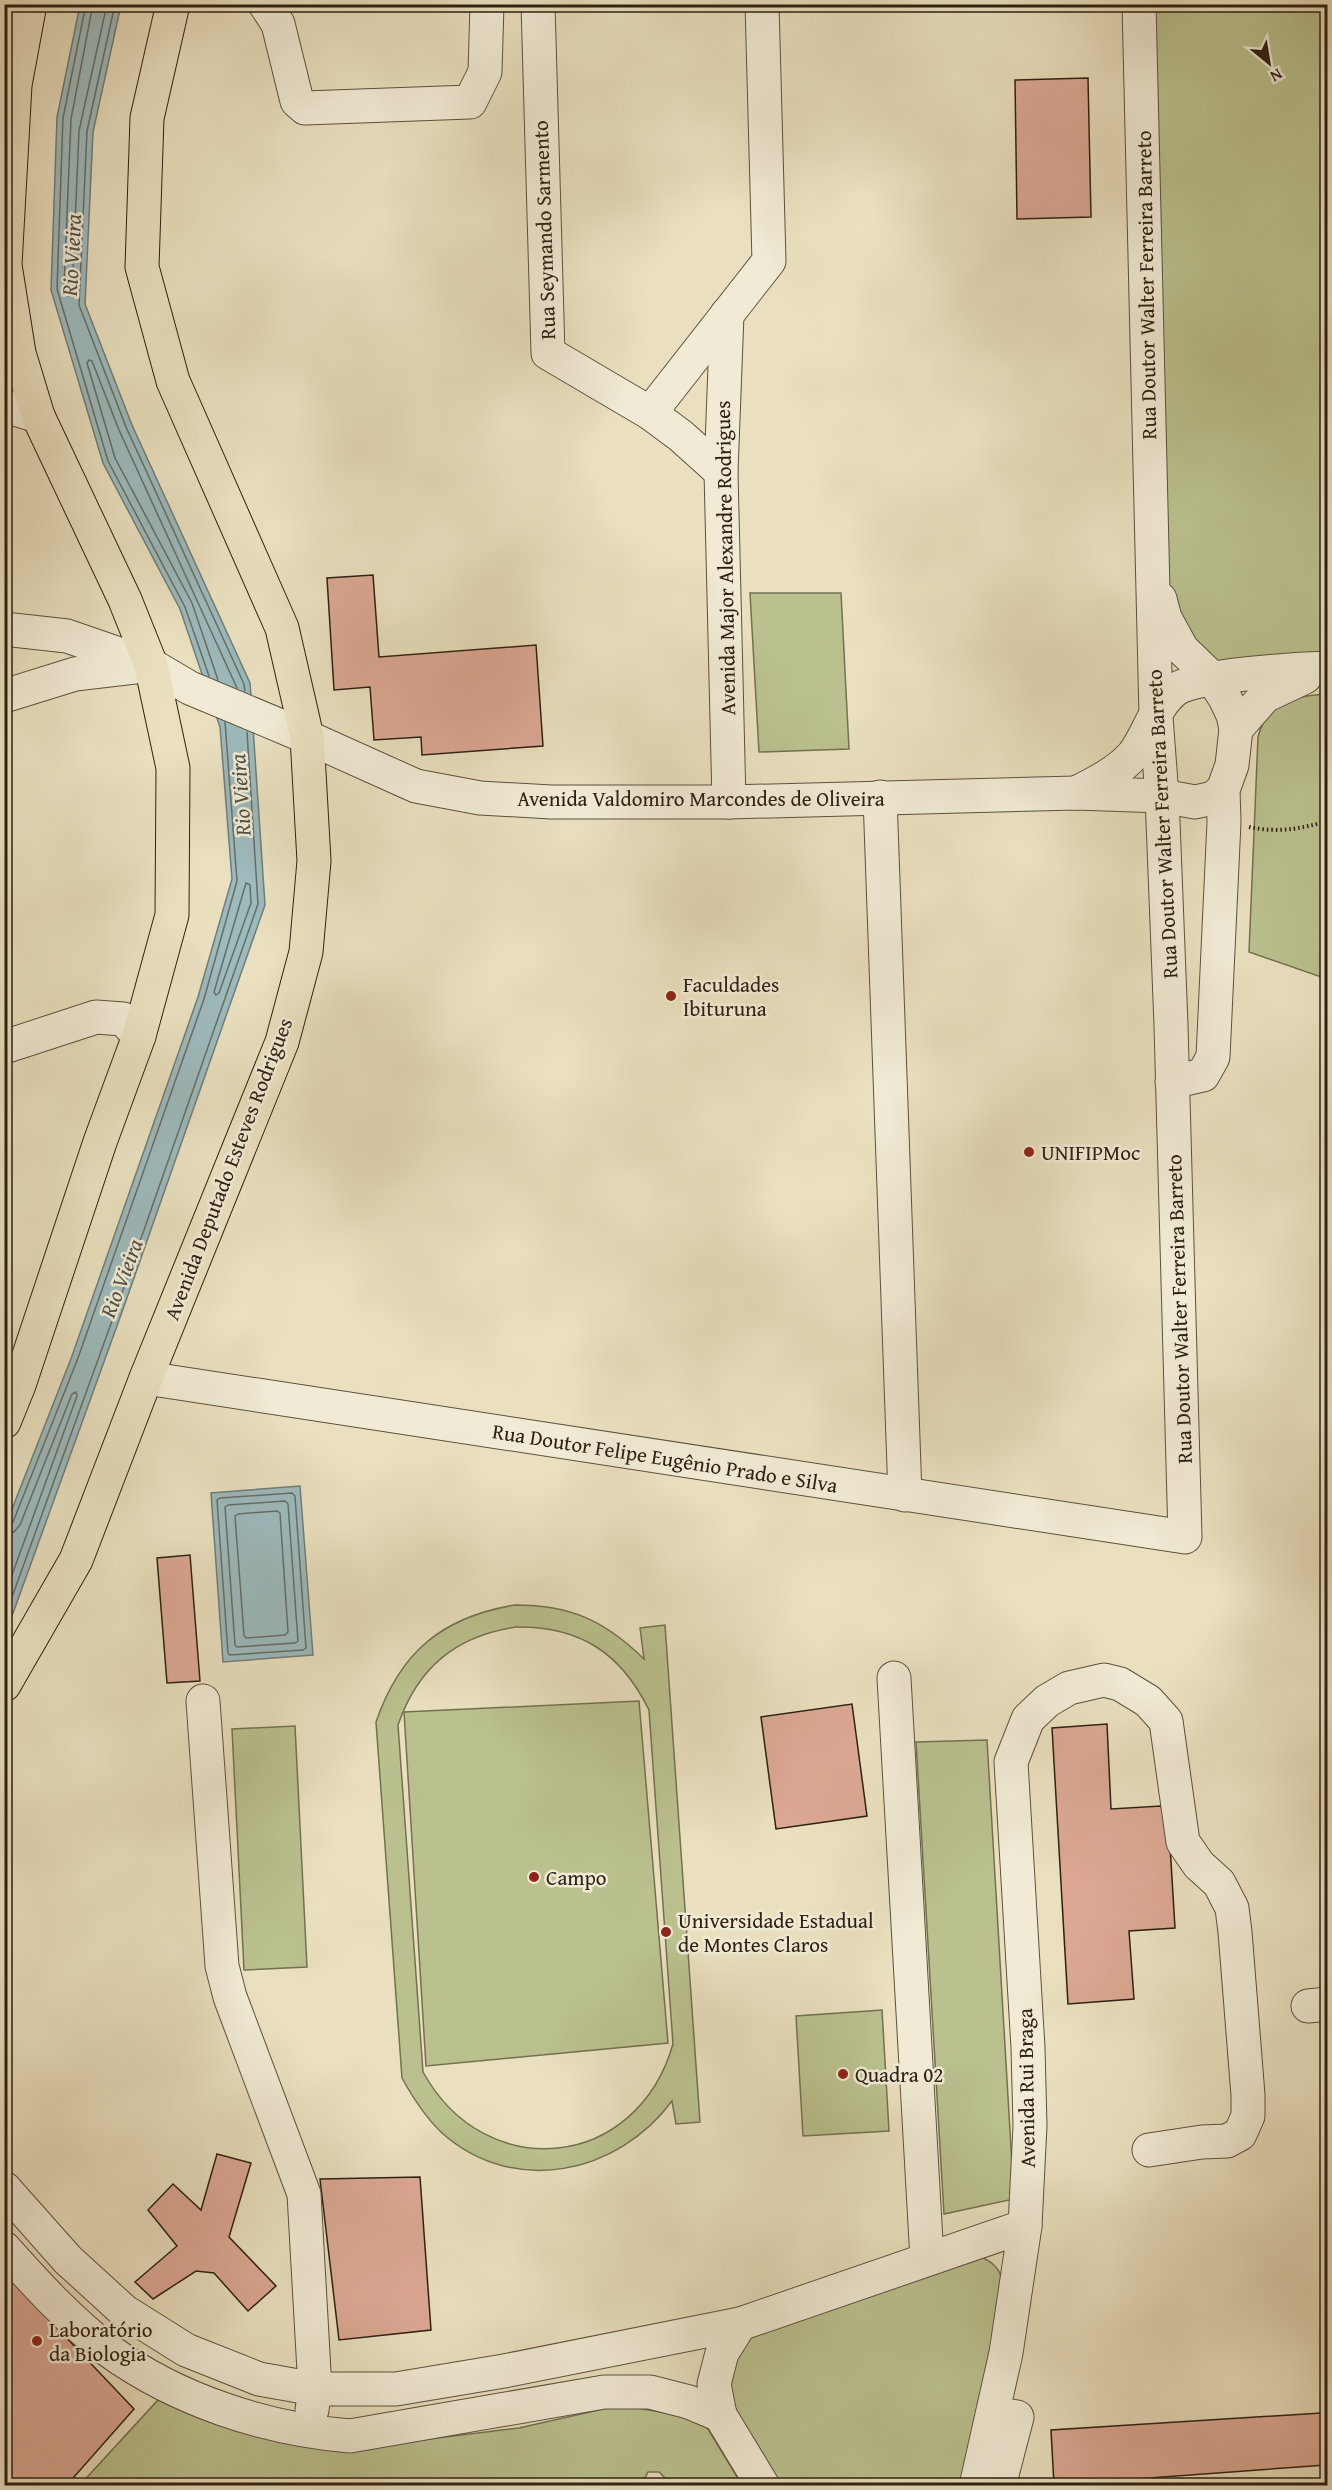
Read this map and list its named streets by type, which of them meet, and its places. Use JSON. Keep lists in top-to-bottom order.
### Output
{
  "streets": {
    "main road": ["Avenida Deputado Esteves Rodrigues"],
    "street": [
      "Rua Seymando Sarmento",
      "Rua Doutor Walter Ferreira Barreto",
      "Avenida Major Alexandre Rodrigues",
      "Avenida Valdomiro Marcondes de Oliveira",
      "Rua Doutor Felipe Eugênio Prado e Silva",
      "Avenida Rui Braga"
    ]
  },
  "crossings": [
    ["Rua Seymando Sarmento", "Avenida Major Alexandre Rodrigues"],
    ["Rua Doutor Walter Ferreira Barreto", "Avenida Valdomiro Marcondes de Oliveira"],
    ["Rua Doutor Walter Ferreira Barreto", "Rua Doutor Felipe Eugênio Prado e Silva"],
    ["Avenida Major Alexandre Rodrigues", "Avenida Valdomiro Marcondes de Oliveira"],
    ["Avenida Valdomiro Marcondes de Oliveira", "Avenida Deputado Esteves Rodrigues"],
    ["Avenida Deputado Esteves Rodrigues", "Rua Doutor Felipe Eugênio Prado e Silva"]
  ],
  "water": ["Rio Vieira"],
  "places": [
    "Faculdades Ibituruna",
    "UNIFIPMoc",
    "Campo",
    "Universidade Estadual de Montes Claros",
    "Quadra 02",
    "Laboratório da Biologia"
  ],
  "north": "bottom right"
}
